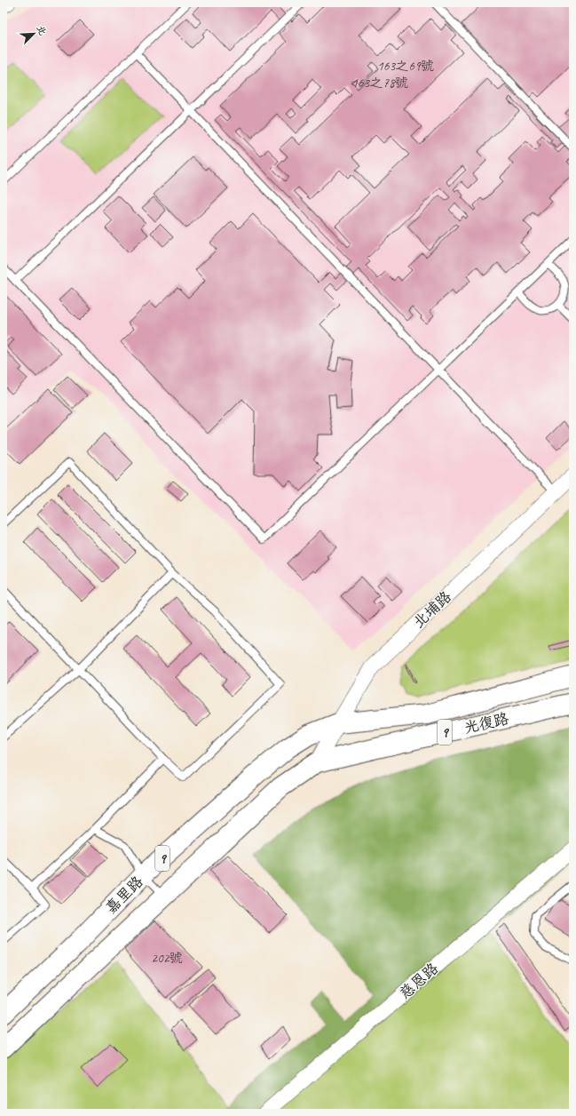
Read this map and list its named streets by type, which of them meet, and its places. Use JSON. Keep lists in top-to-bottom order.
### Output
{
  "streets": {
    "main road": ["光復路", "9", "嘉里路"],
    "street": ["北埔路", "慈恩路"]
  },
  "crossings": [
    ["北埔路", "光復路"],
    ["北埔路", "嘉里路"],
    ["光復路", "嘉里路"]
  ],
  "house_numbers": ["163之69號", "163之78號", "202號"],
  "north": "top right"
}
